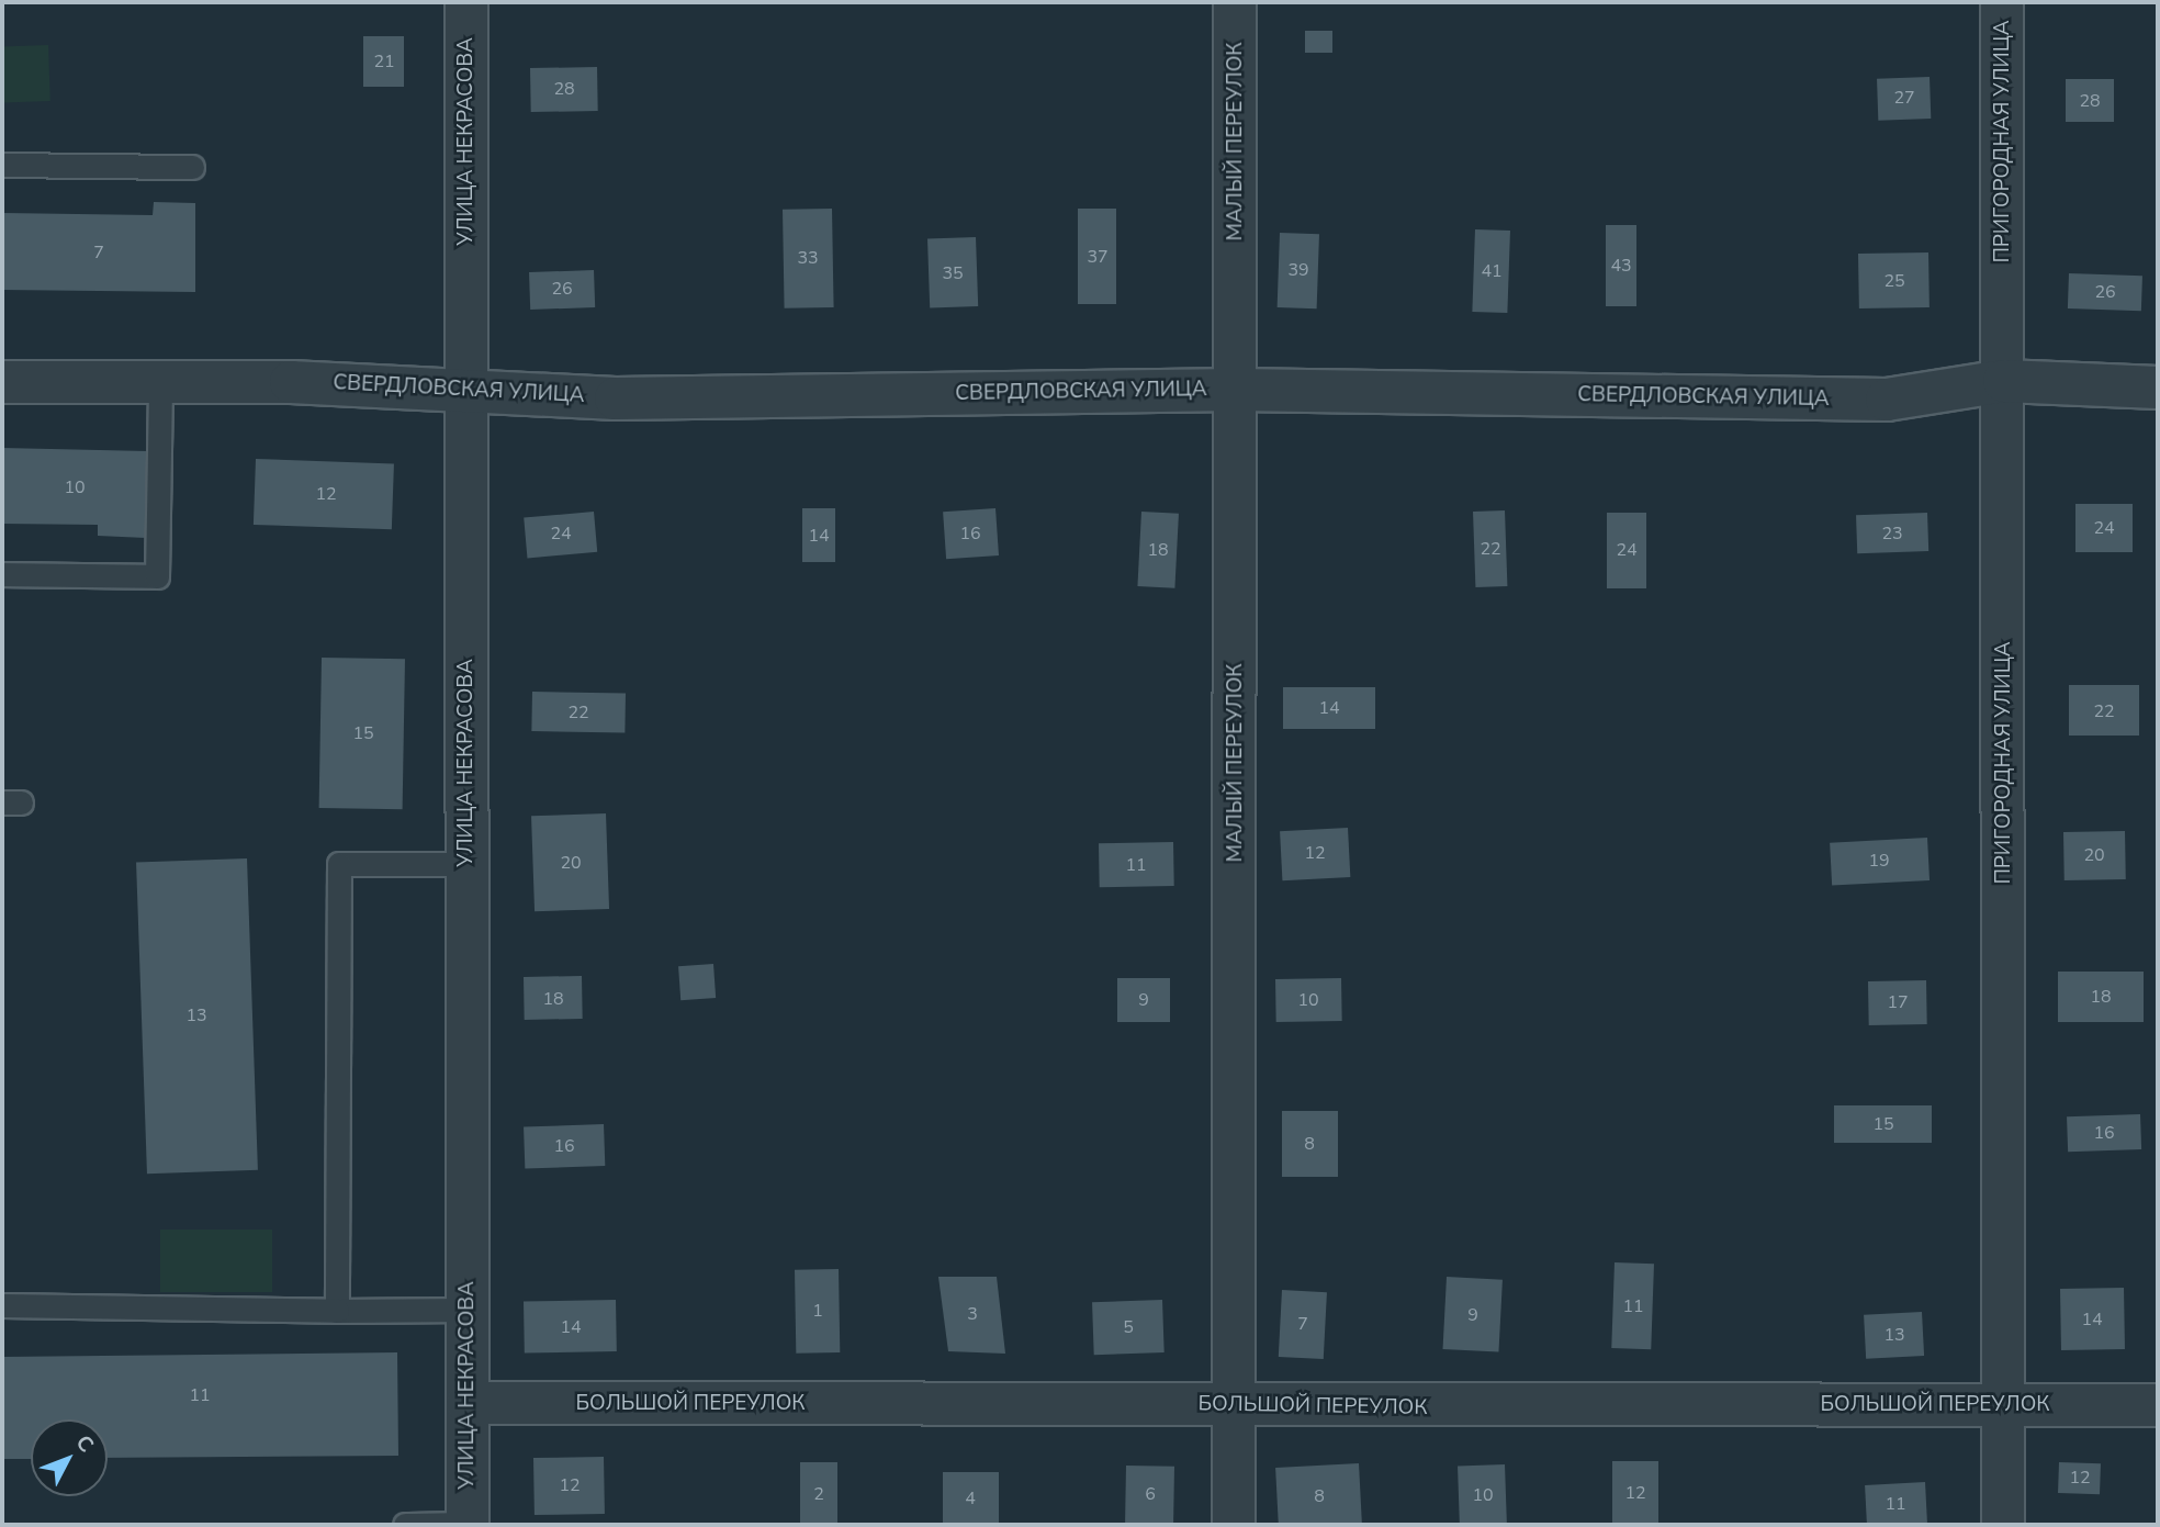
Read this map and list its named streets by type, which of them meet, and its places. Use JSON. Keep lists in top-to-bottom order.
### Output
{
  "streets": {
    "street": [
      "УЛИЦА НЕКРАСОВА",
      "МАЛЫЙ ПЕРЕУЛОК",
      "ПРИГОРОДНАЯ УЛИЦА",
      "СВЕРДЛОВСКАЯ УЛИЦА",
      "БОЛЬШОЙ ПЕРЕУЛОК"
    ]
  },
  "crossings": [
    ["УЛИЦА НЕКРАСОВА", "СВЕРДЛОВСКАЯ УЛИЦА"],
    ["УЛИЦА НЕКРАСОВА", "БОЛЬШОЙ ПЕРЕУЛОК"],
    ["МАЛЫЙ ПЕРЕУЛОК", "СВЕРДЛОВСКАЯ УЛИЦА"],
    ["МАЛЫЙ ПЕРЕУЛОК", "БОЛЬШОЙ ПЕРЕУЛОК"],
    ["ПРИГОРОДНАЯ УЛИЦА", "СВЕРДЛОВСКАЯ УЛИЦА"],
    ["ПРИГОРОДНАЯ УЛИЦА", "БОЛЬШОЙ ПЕРЕУЛОК"]
  ],
  "house_numbers": [
    "21",
    "28",
    "27",
    "28",
    "7",
    "37",
    "33",
    "43",
    "39",
    "41",
    "35",
    "25",
    "26",
    "26",
    "10",
    "12",
    "24",
    "24",
    "16",
    "23",
    "14",
    "22",
    "18",
    "24",
    "14",
    "22",
    "22",
    "15",
    "12",
    "20",
    "19",
    "20",
    "11",
    "18",
    "18",
    "9",
    "10",
    "17",
    "13",
    "15",
    "16",
    "8",
    "16",
    "11",
    "1",
    "3",
    "9",
    "14",
    "7",
    "14",
    "5",
    "13",
    "11",
    "12",
    "12",
    "12",
    "2",
    "6",
    "10",
    "8",
    "4",
    "11"
  ],
  "north": "top right"
}
